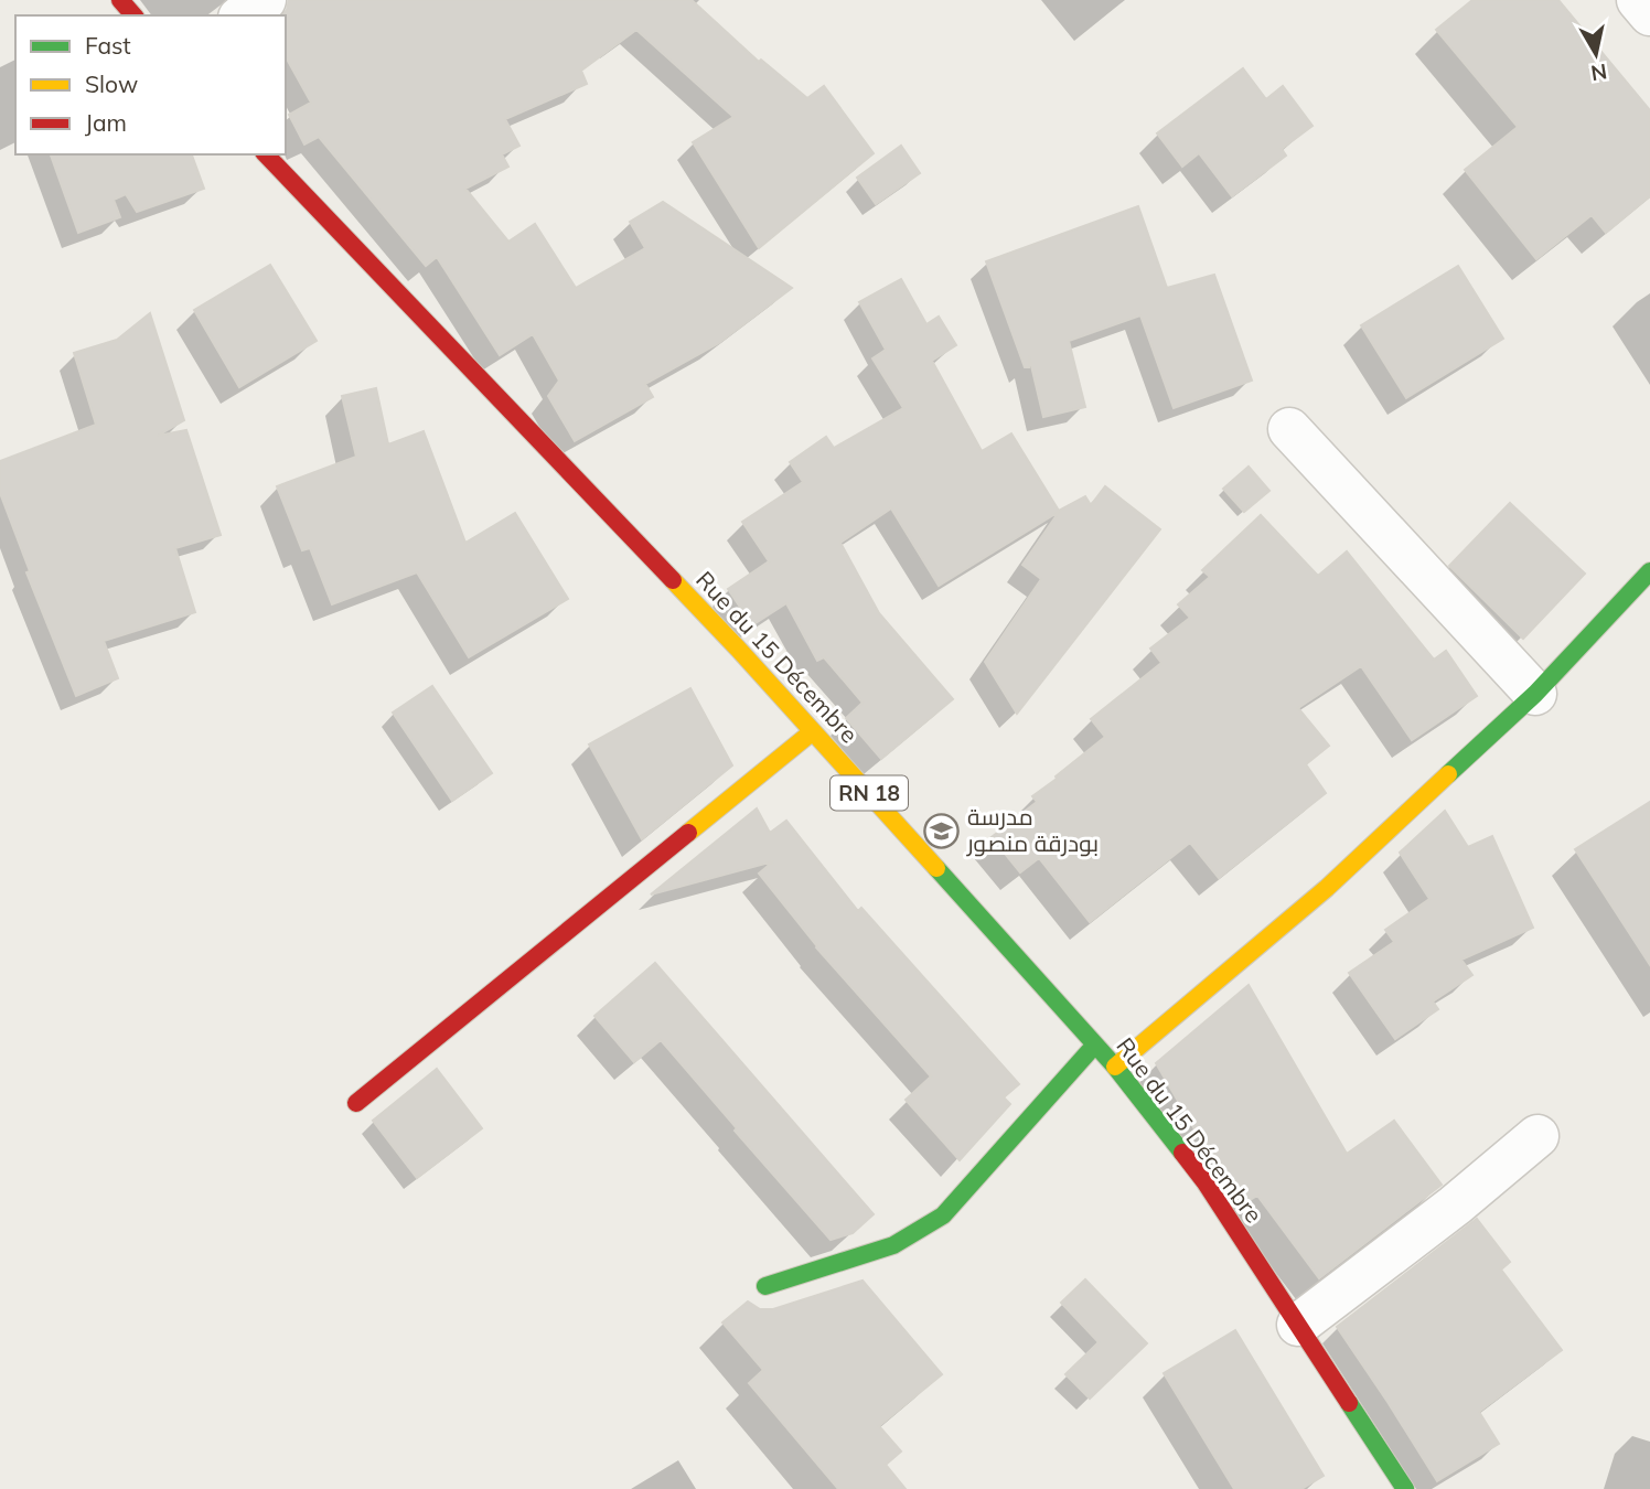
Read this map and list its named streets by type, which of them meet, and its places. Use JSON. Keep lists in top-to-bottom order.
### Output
{
  "streets": {
    "main road": ["Rue du 15 Décembre", "RN 18"]
  },
  "places": {
    "school or university": ["مدرسة بودرقة منصور"]
  },
  "legend": ["Fast", "Slow", "Jam"],
  "north": "bottom"
}
